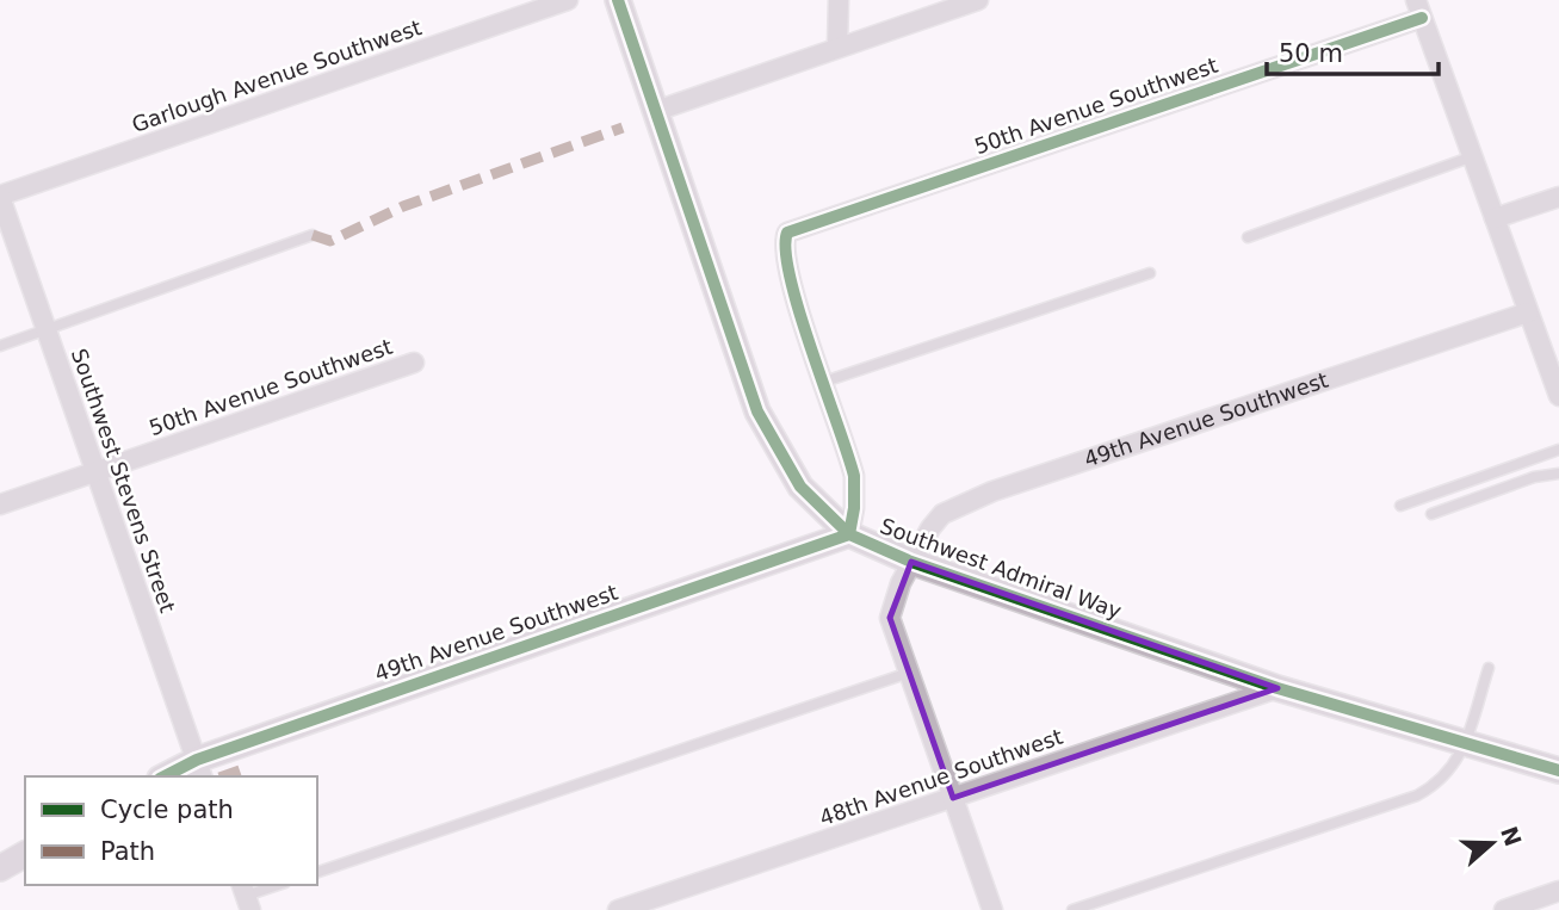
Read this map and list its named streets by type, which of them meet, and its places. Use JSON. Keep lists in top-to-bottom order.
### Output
{
  "streets": {
    "main road": ["49th Avenue Southwest", "Southwest Admiral Way"],
    "street": [
      "Garlough Avenue Southwest",
      "50th Avenue Southwest",
      "Southwest Stevens Street",
      "48th Avenue Southwest"
    ]
  },
  "crossings": [
    ["Garlough Avenue Southwest", "Southwest Stevens Street"],
    ["50th Avenue Southwest", "Southwest Stevens Street"],
    ["49th Avenue Southwest", "Southwest Stevens Street"],
    ["49th Avenue Southwest", "Southwest Admiral Way"],
    ["49th Avenue Southwest", "48th Avenue Southwest"],
    ["Southwest Admiral Way", "48th Avenue Southwest"]
  ],
  "legend": ["Cycle path", "Path"],
  "scale_bar": "50 m",
  "north": "right"
}
